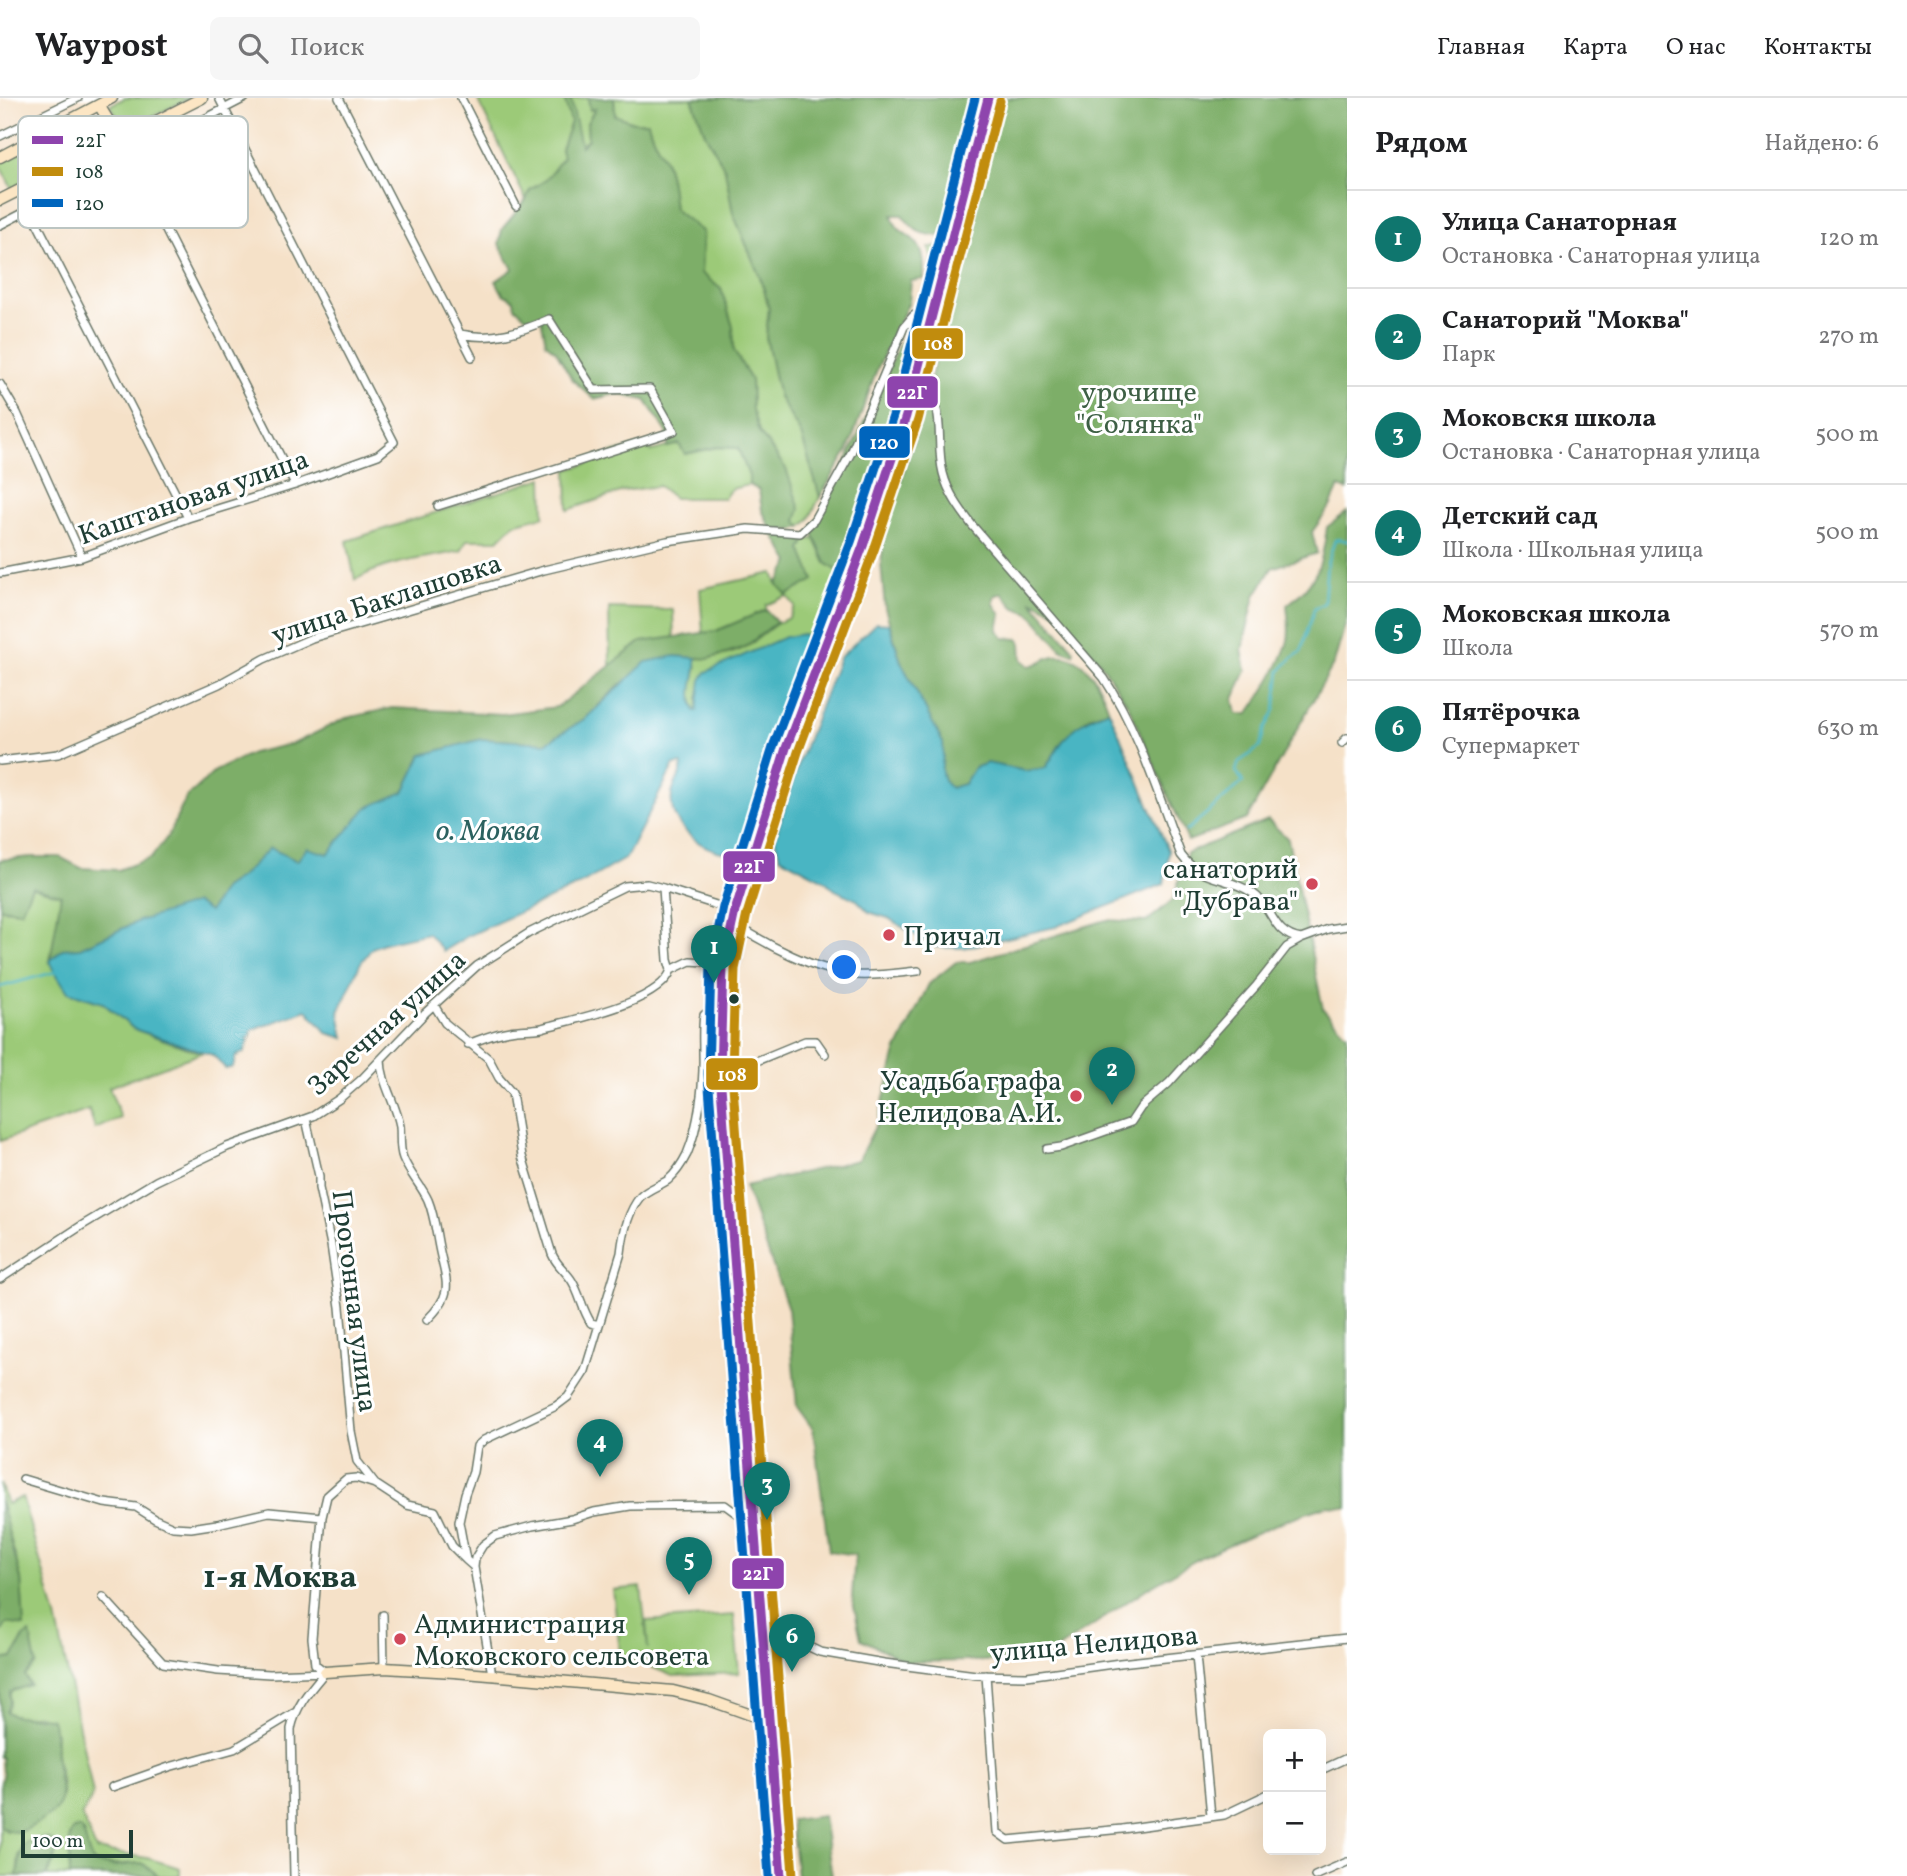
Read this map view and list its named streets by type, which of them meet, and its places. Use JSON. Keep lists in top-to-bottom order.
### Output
{
  "streets": {
    "street": [
      "Каштановая улица",
      "улица Баклашовка",
      "Заречная улица",
      "Прогонная улица",
      "улица Нелидова"
    ]
  },
  "crossings": [
    ["Заречная улица", "Прогонная улица"]
  ],
  "districts": ["1-я Моква"],
  "water": ["о. Моква"],
  "parks": ["урочище \"Солянка\""],
  "places": [
    "санаторий \"Дубрава\"",
    "Причал",
    "Усадьба графа Нелидова А.И.",
    "Администрация Моковского сельсовета"
  ],
  "lines": ["transit line 22Г", "transit line 120", "transit line 108"],
  "legend": ["22Г", "108", "120"],
  "scale_bar": "100 m",
  "page": {
    "header": "Waypost",
    "search": "Поиск",
    "nav": [
      "Главная",
      "Карта",
      "О нас",
      "Контакты"
    ],
    "heading": ["Рядом", "Найдено: 6"],
    "list": [
      {
        "mark": "1",
        "name": "Улица Санаторная",
        "note": "Остановка · Санаторная улица",
        "value": "120 m"
      },
      {
        "mark": "2",
        "name": "Санаторий \"Моква\"",
        "note": "Парк",
        "value": "270 m"
      },
      {
        "mark": "3",
        "name": "Моковскя школа",
        "note": "Остановка · Санаторная улица",
        "value": "500 m"
      },
      {
        "mark": "4",
        "name": "Детский сад",
        "note": "Школа · Школьная улица",
        "value": "500 m"
      },
      {
        "mark": "5",
        "name": "Моковская школа",
        "note": "Школа",
        "value": "570 m"
      },
      {
        "mark": "6",
        "name": "Пятёрочка",
        "note": "Супермаркет",
        "value": "630 m"
      }
    ],
    "pins": [
      "1",
      "2",
      "4",
      "3",
      "5",
      "6"
    ],
    "map_buttons": ["+", "−"],
    "scale": "100 m"
  }
}
